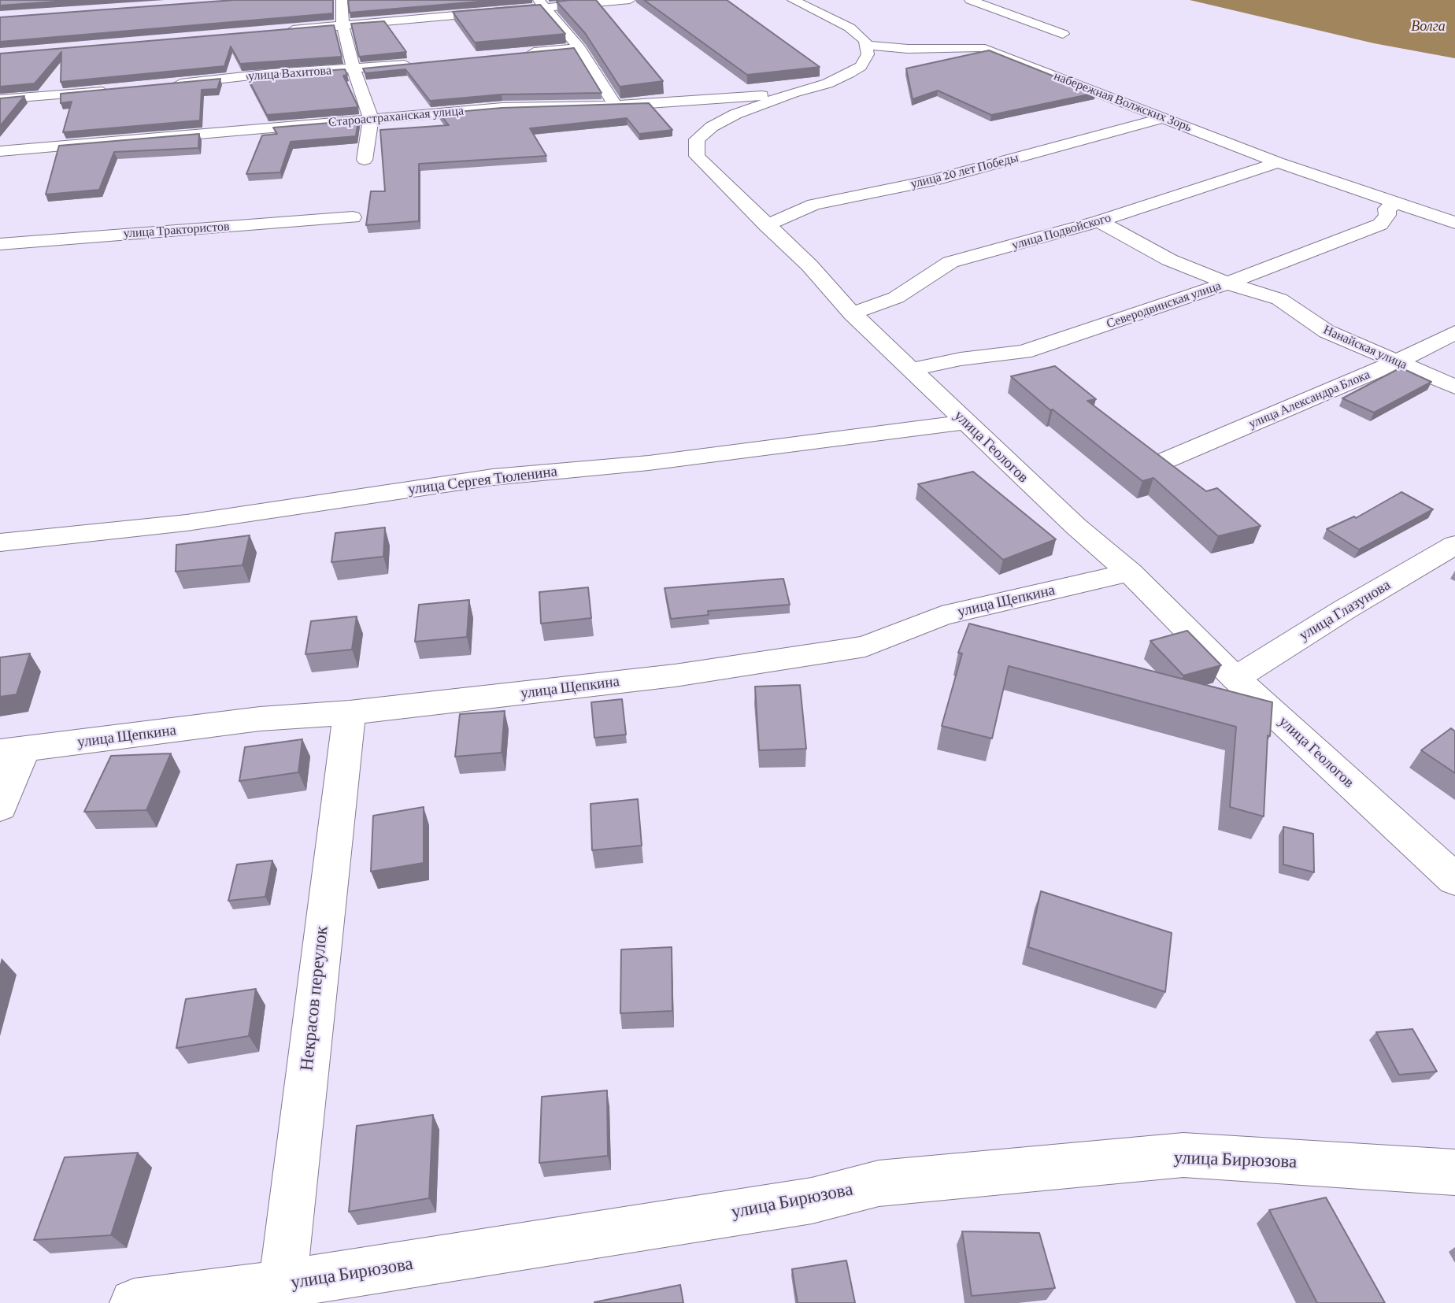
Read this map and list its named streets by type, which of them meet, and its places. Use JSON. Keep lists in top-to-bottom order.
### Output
{
  "streets": {
    "street": [
      "улица Вахитова",
      "набережная Волжских Зорь",
      "Староастраханская улица",
      "улица 20 лет Победы",
      "улица Трактористов",
      "улица Подвойского",
      "Северодвинская улица",
      "Нанайская улица",
      "улица Александра Блока",
      "улица Геологов",
      "улица Сергея Тюленина",
      "улица Щепкина",
      "улица Глазунова",
      "Некрасов переулок",
      "улица Бирюзова"
    ]
  },
  "crossings": [
    ["набережная Волжских Зорь", "улица 20 лет Победы"],
    ["набережная Волжских Зорь", "улица Подвойского"],
    ["набережная Волжских Зорь", "Северодвинская улица"],
    ["набережная Волжских Зорь", "улица Геологов"],
    ["Староастраханская улица", "улица Геологов"],
    ["улица 20 лет Победы", "улица Геологов"],
    ["улица Подвойского", "Нанайская улица"],
    ["улица Подвойского", "улица Геологов"],
    ["Северодвинская улица", "Нанайская улица"],
    ["Северодвинская улица", "улица Геологов"],
    ["Нанайская улица", "улица Александра Блока"],
    ["улица Геологов", "улица Сергея Тюленина"],
    ["улица Геологов", "улица Щепкина"],
    ["улица Геологов", "улица Глазунова"],
    ["улица Щепкина", "Некрасов переулок"],
    ["Некрасов переулок", "улица Бирюзова"]
  ],
  "water": ["Волга"]
}
